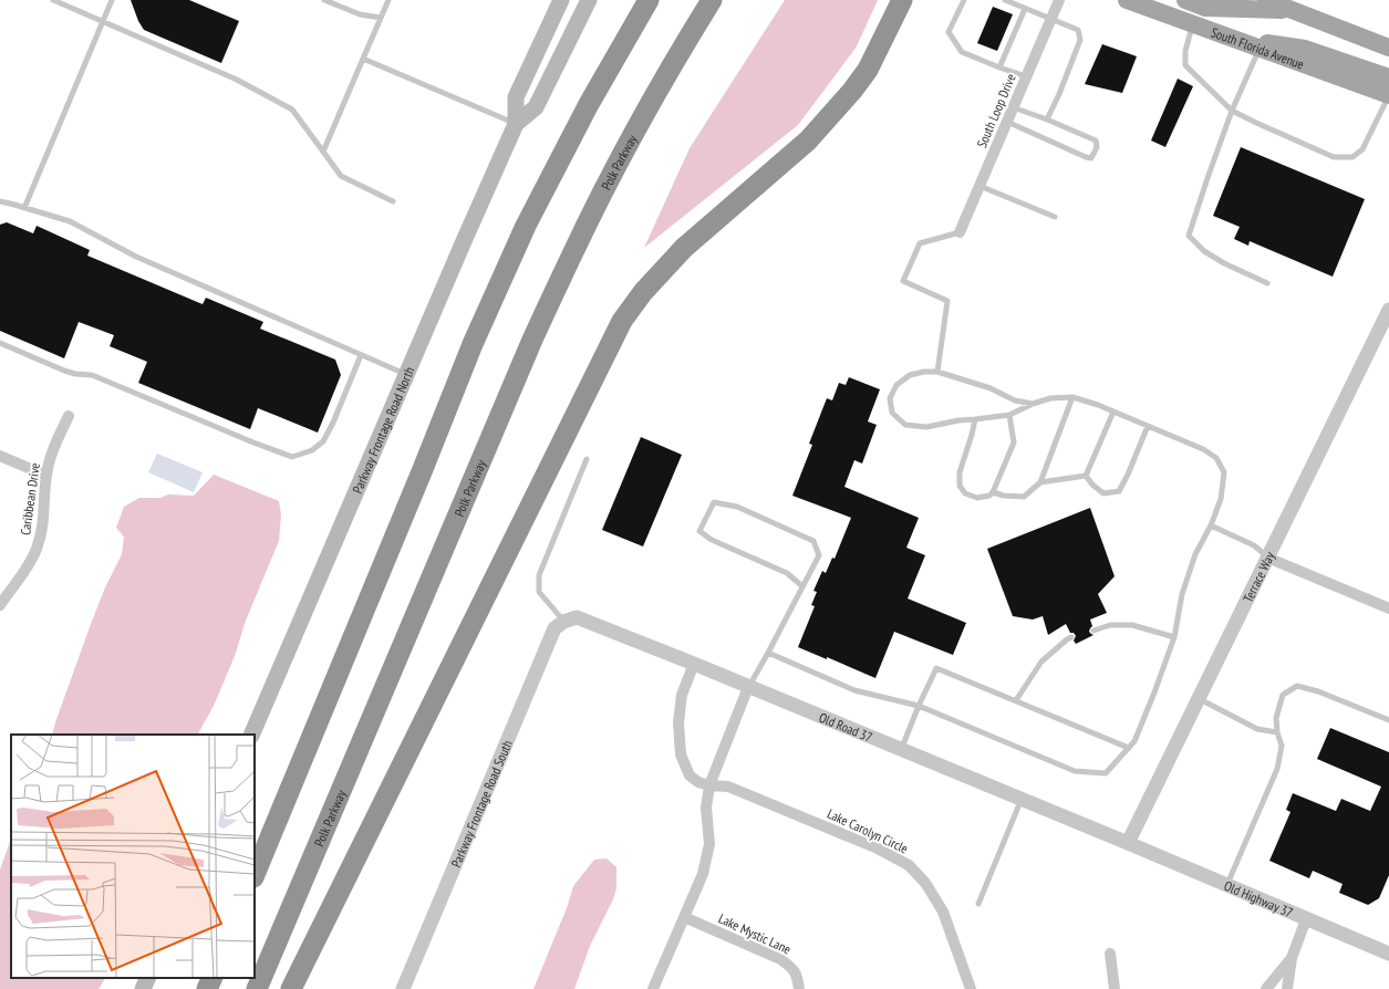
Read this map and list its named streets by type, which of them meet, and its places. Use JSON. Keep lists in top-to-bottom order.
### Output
{
  "streets": {
    "highway": ["Polk Parkway"],
    "main road": ["South Florida Avenue", "Parkway Frontage Road North"],
    "street": [
      "South Loop Drive",
      "Caribbean Drive",
      "Terrace Way",
      "Old Road 37",
      "Parkway Frontage Road South",
      "Lake Carolyn Circle",
      "Old Highway 37",
      "Lake Mystic Lane"
    ]
  },
  "crossings": [
    ["Terrace Way", "Old Road 37"],
    ["Terrace Way", "Old Highway 37"],
    ["Old Road 37", "Parkway Frontage Road South"],
    ["Old Road 37", "Lake Carolyn Circle"],
    ["Old Road 37", "Old Highway 37"]
  ]
}
